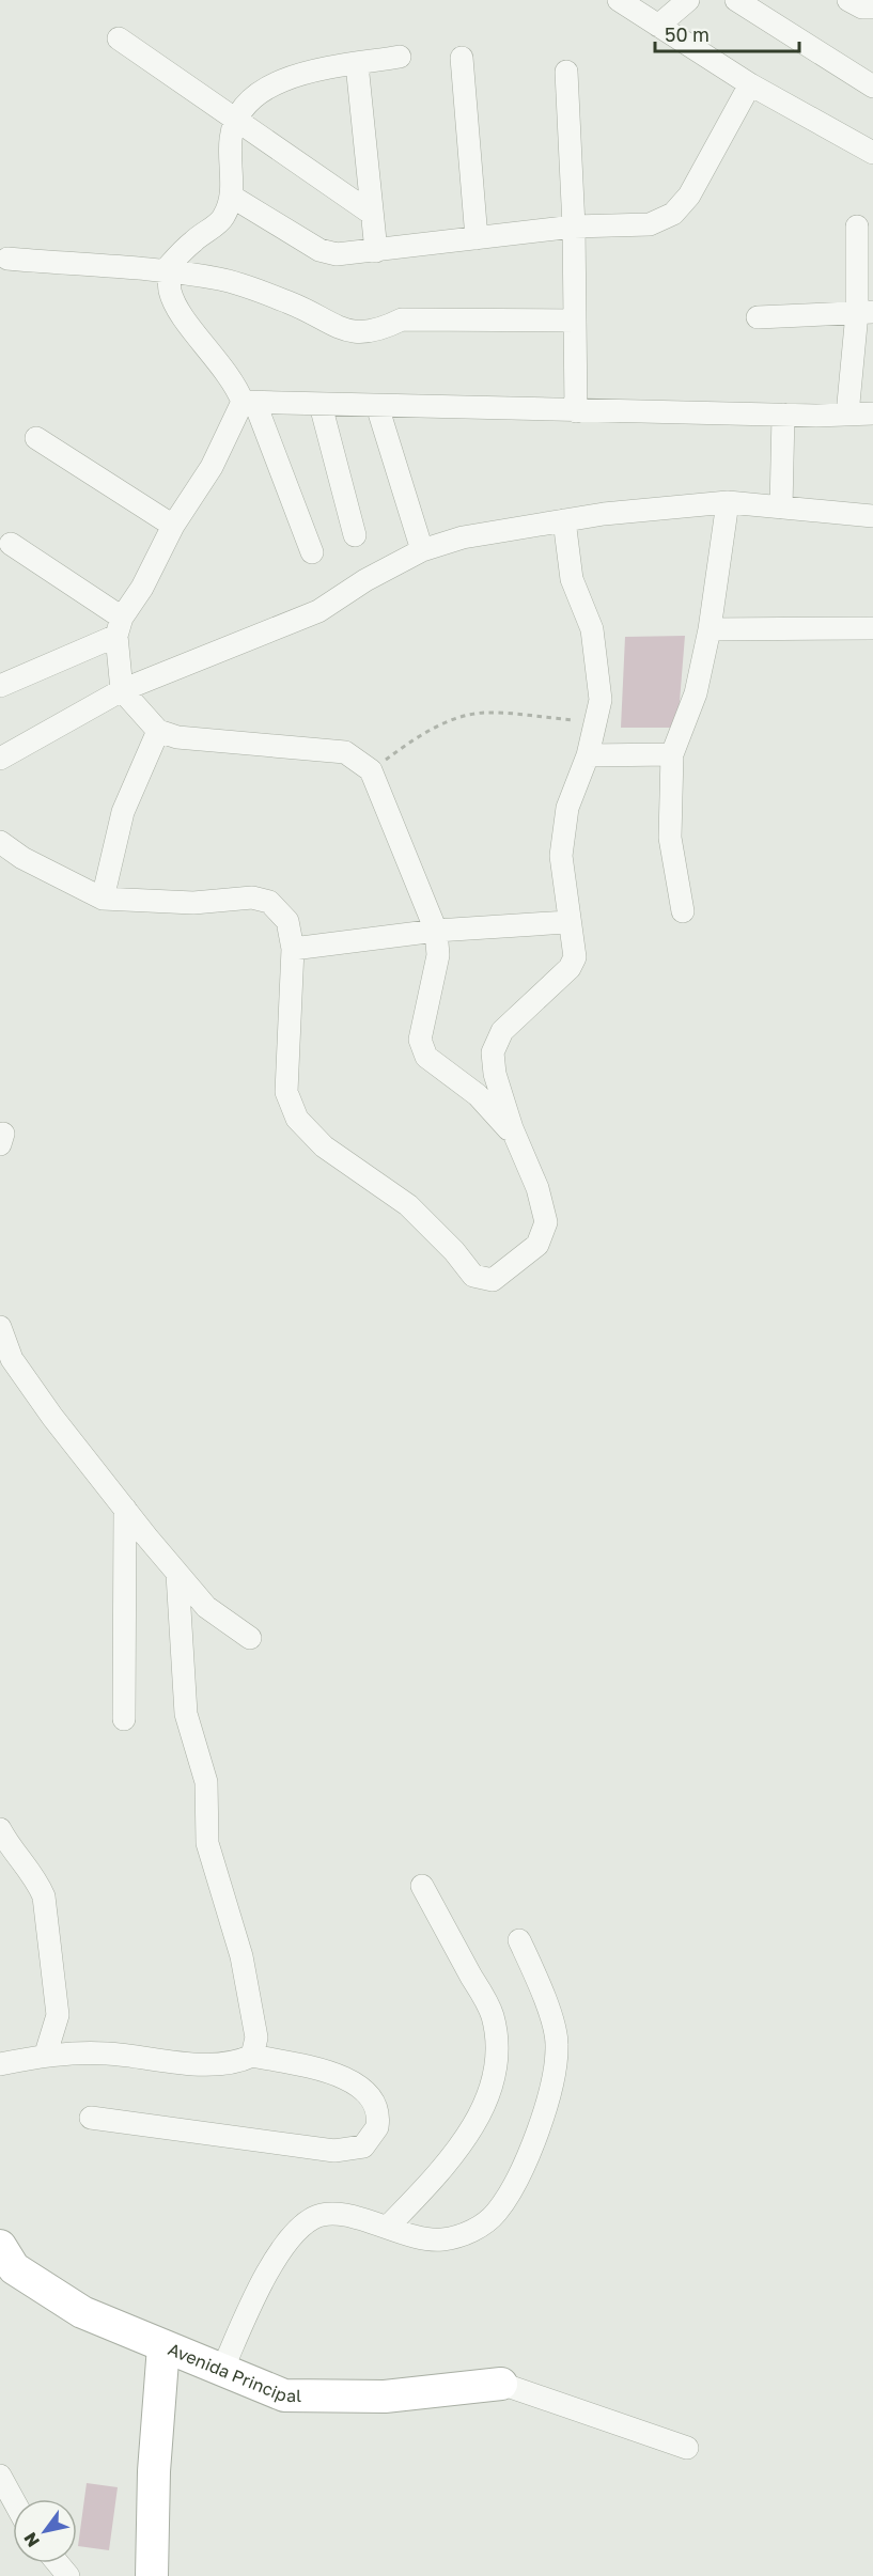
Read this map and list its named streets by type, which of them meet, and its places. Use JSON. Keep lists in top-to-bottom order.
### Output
{
  "streets": {
    "street": ["Avenida Principal"]
  },
  "scale_bar": "50 m",
  "north": "bottom left"
}
